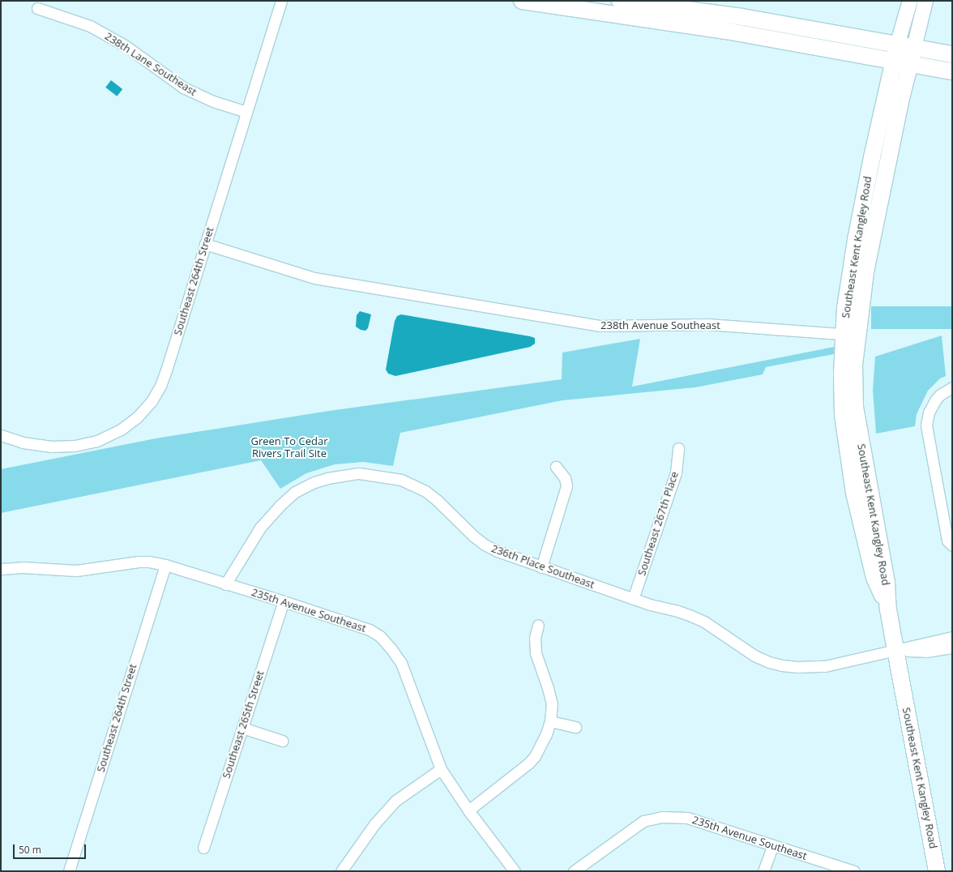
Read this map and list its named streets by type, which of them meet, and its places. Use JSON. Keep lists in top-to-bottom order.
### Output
{
  "streets": {
    "main road": ["Southeast Kent Kangley Road"],
    "street": [
      "238th Lane Southeast",
      "Southeast 264th Street",
      "238th Avenue Southeast",
      "Southeast 267th Place",
      "236th Place Southeast",
      "235th Avenue Southeast",
      "Southeast 265th Street"
    ]
  },
  "crossings": [
    ["238th Lane Southeast", "Southeast 264th Street"],
    ["Southeast Kent Kangley Road", "238th Avenue Southeast"],
    ["Southeast Kent Kangley Road", "236th Place Southeast"],
    ["Southeast 264th Street", "238th Avenue Southeast"],
    ["Southeast 264th Street", "235th Avenue Southeast"],
    ["Southeast 267th Place", "236th Place Southeast"],
    ["236th Place Southeast", "235th Avenue Southeast"],
    ["235th Avenue Southeast", "Southeast 265th Street"]
  ],
  "parks": ["Green To Cedar Rivers Trail Site"],
  "scale_bar": "50 m"
}
